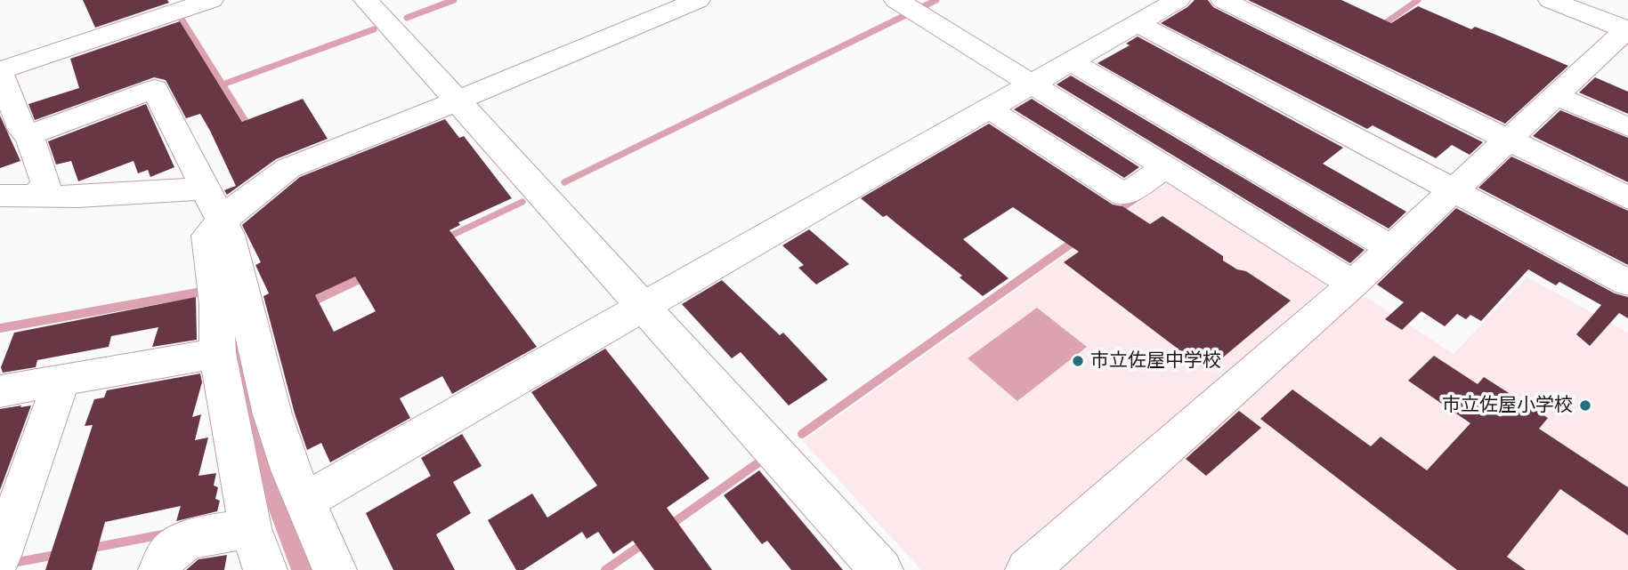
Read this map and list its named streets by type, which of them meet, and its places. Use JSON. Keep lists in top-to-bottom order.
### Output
{
  "places": ["市立佐屋中学校", "市立佐屋小学校"]
}
